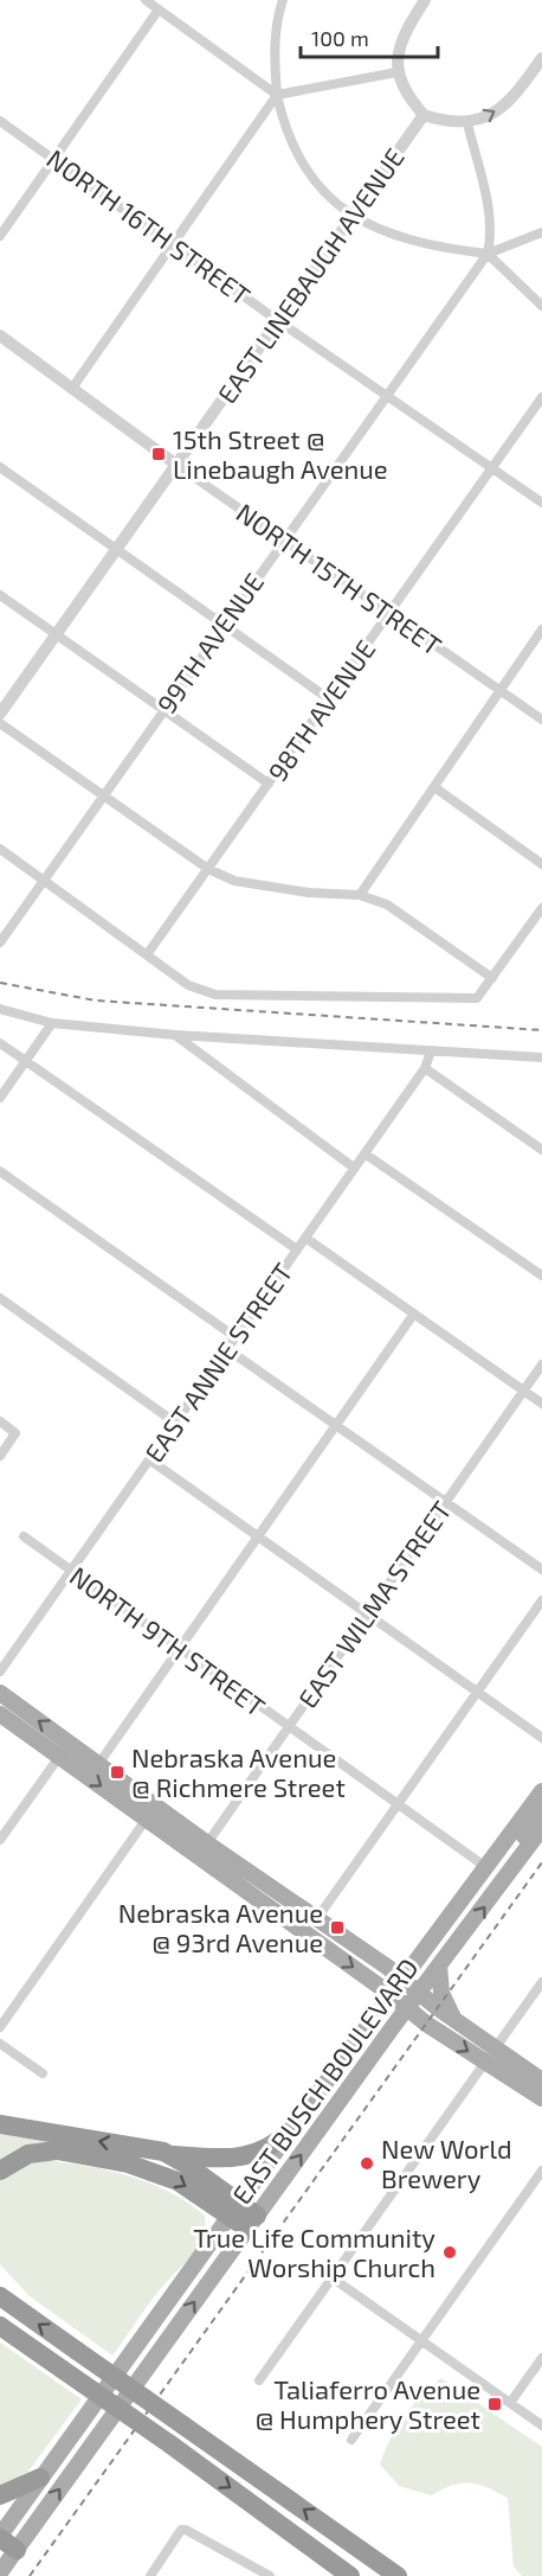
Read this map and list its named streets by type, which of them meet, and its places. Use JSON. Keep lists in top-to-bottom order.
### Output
{
  "streets": {
    "main road": ["EAST BUSCH BOULEVARD"],
    "street": [
      "NORTH 16TH STREET",
      "EAST LINEBAUGH AVENUE",
      "NORTH 15TH STREET",
      "99TH AVENUE",
      "98TH AVENUE",
      "EAST ANNIE STREET",
      "EAST WILMA STREET",
      "NORTH 9TH STREET"
    ]
  },
  "crossings": [
    ["NORTH 16TH STREET", "EAST LINEBAUGH AVENUE"],
    ["NORTH 16TH STREET", "99TH AVENUE"],
    ["NORTH 16TH STREET", "98TH AVENUE"],
    ["EAST LINEBAUGH AVENUE", "NORTH 15TH STREET"],
    ["NORTH 15TH STREET", "99TH AVENUE"],
    ["NORTH 15TH STREET", "98TH AVENUE"],
    ["EAST ANNIE STREET", "NORTH 9TH STREET"],
    ["EAST WILMA STREET", "NORTH 9TH STREET"],
    ["NORTH 9TH STREET", "EAST BUSCH BOULEVARD"]
  ],
  "places": {
    "transit": [
      "15th Street @ Linebaugh Avenue",
      "Nebraska Avenue @ Richmere Street",
      "Nebraska Avenue @ 93rd Avenue",
      "Taliaferro Avenue @ Humphery Street"
    ],
    "other": ["New World Brewery", "True Life Community Worship Church"]
  },
  "scale_bar": "100 m"
}
